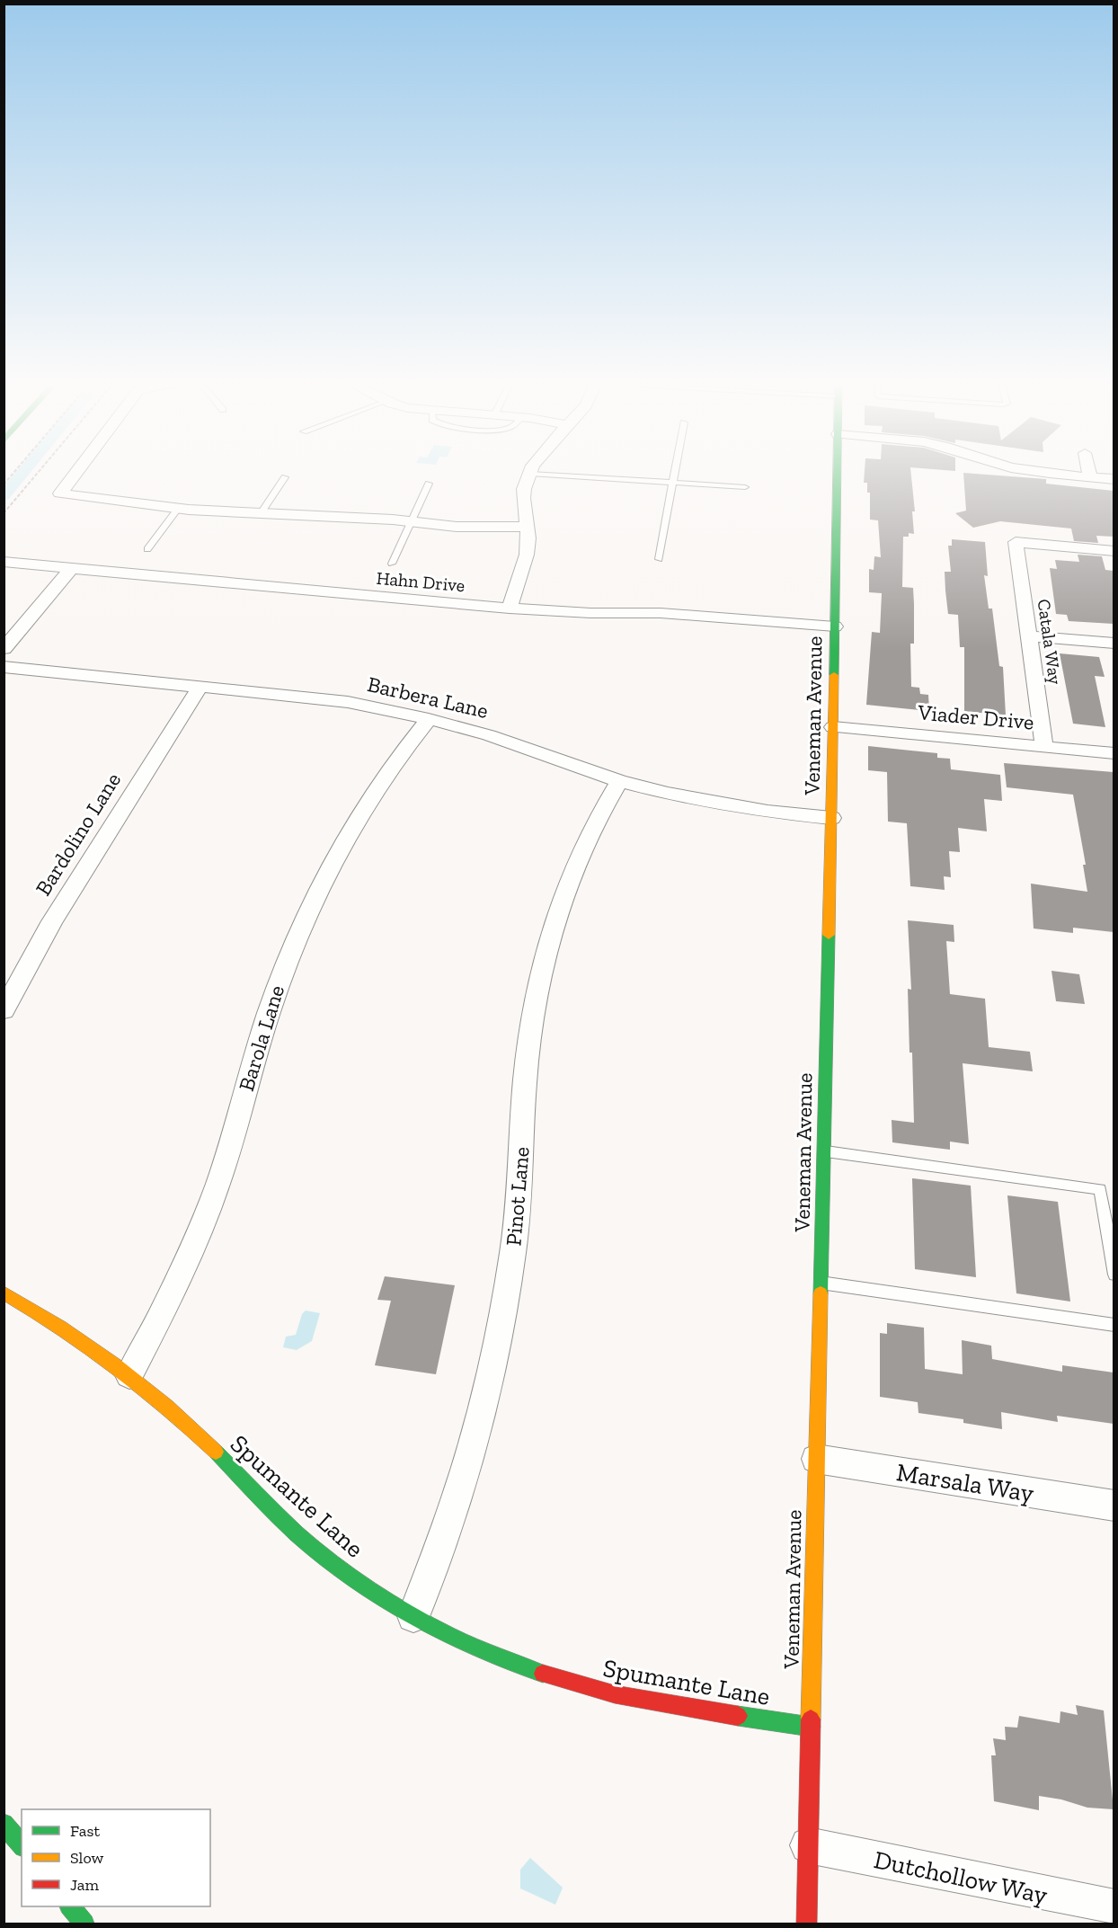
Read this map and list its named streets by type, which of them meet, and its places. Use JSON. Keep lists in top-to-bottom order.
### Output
{
  "streets": {
    "street": [
      "Hahn Drive",
      "Catala Way",
      "Barbera Lane",
      "Veneman Avenue",
      "Viader Drive",
      "Bardolino Lane",
      "Barola Lane",
      "Pinot Lane",
      "Marsala Way",
      "Spumante Lane",
      "Dutchollow Way"
    ]
  },
  "crossings": [
    ["Hahn Drive", "Veneman Avenue"],
    ["Catala Way", "Viader Drive"],
    ["Barbera Lane", "Veneman Avenue"],
    ["Barbera Lane", "Bardolino Lane"],
    ["Barbera Lane", "Barola Lane"],
    ["Barbera Lane", "Pinot Lane"],
    ["Veneman Avenue", "Viader Drive"],
    ["Veneman Avenue", "Marsala Way"],
    ["Veneman Avenue", "Spumante Lane"],
    ["Veneman Avenue", "Dutchollow Way"],
    ["Barola Lane", "Spumante Lane"],
    ["Pinot Lane", "Spumante Lane"]
  ],
  "legend": ["Fast", "Slow", "Jam"]
}
